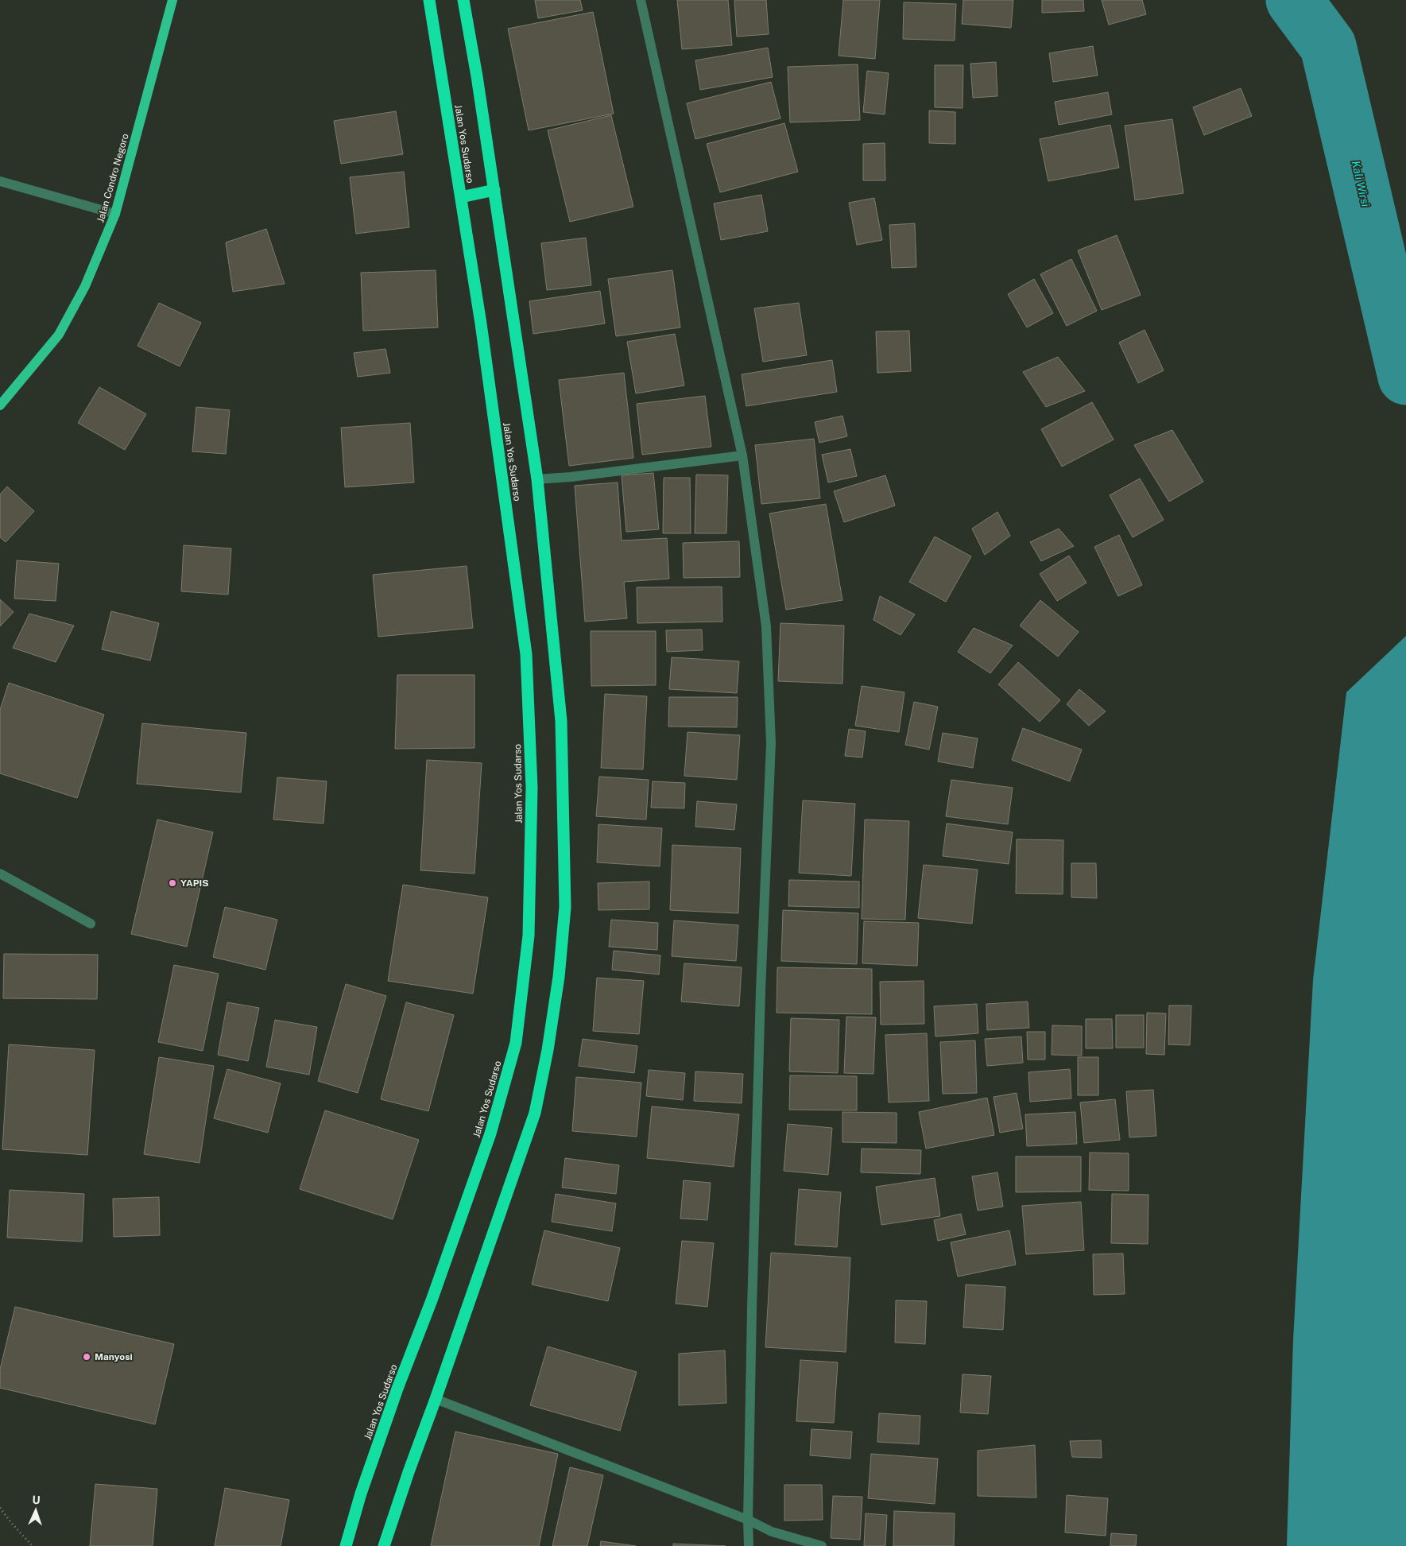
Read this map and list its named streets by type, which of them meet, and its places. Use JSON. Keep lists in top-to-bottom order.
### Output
{
  "streets": {
    "highway": ["Jalan Yos Sudarso"],
    "main road": ["Jalan Condro Negoro"]
  },
  "water": ["Kali Wirsi"],
  "places": ["YAPIS", "Manyosi"],
  "north": "top"
}
